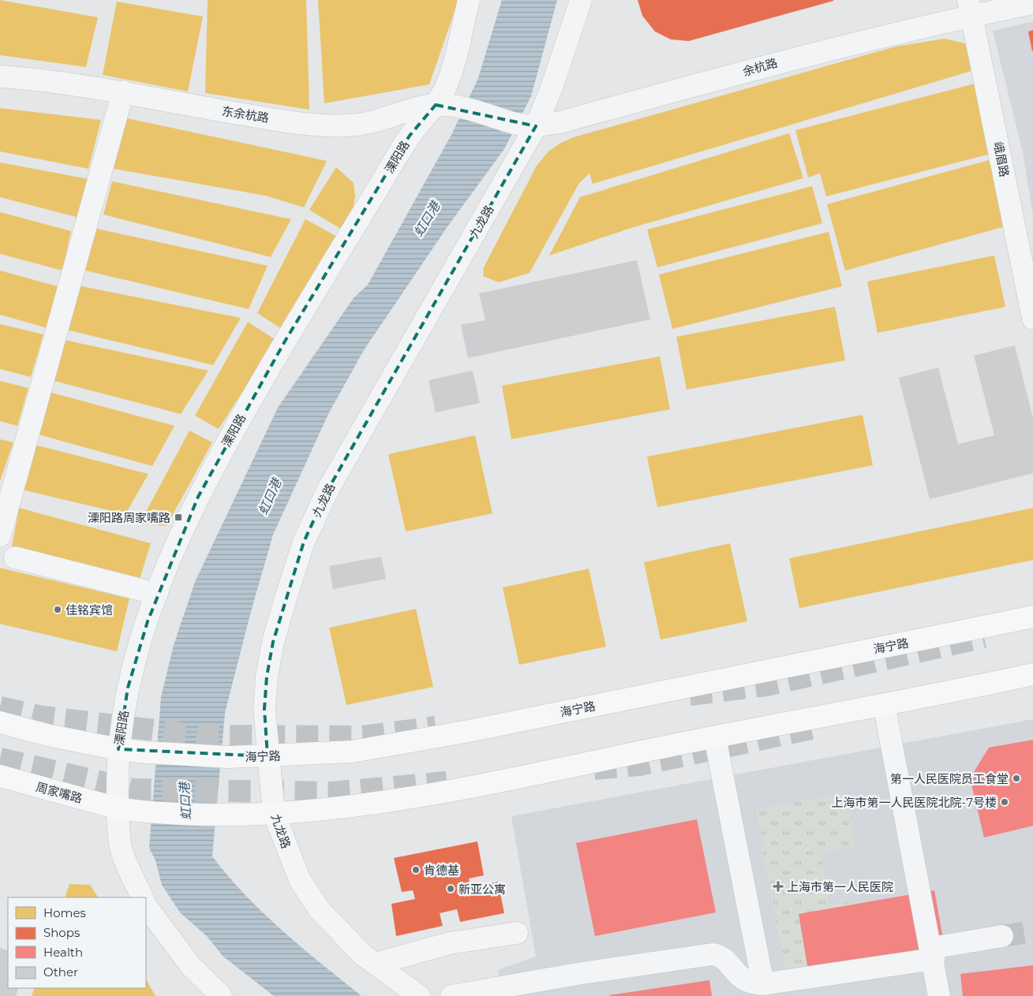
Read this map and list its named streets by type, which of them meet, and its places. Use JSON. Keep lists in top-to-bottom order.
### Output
{
  "streets": {
    "main road": ["海宁路", "周家嘴路"],
    "street": [
      "余杭路",
      "东余杭路",
      "溧阳路",
      "峨眉路",
      "九龙路"
    ]
  },
  "crossings": [
    ["余杭路", "东余杭路"],
    ["余杭路", "峨眉路"],
    ["余杭路", "九龙路"],
    ["东余杭路", "溧阳路"],
    ["溧阳路", "海宁路"],
    ["溧阳路", "周家嘴路"],
    ["九龙路", "海宁路"]
  ],
  "water": ["虹口港"],
  "places": {
    "transit": ["溧阳路周家嘴路"],
    "other": [
      "佳铭宾馆",
      "第一人民医院员工食堂",
      "上海市第一人民医院北院-7号楼",
      "肯德基",
      "新亚公寓"
    ],
    "health": ["上海市第一人民医院"]
  },
  "legend": [
    "Homes",
    "Shops",
    "Health",
    "Other"
  ]
}
